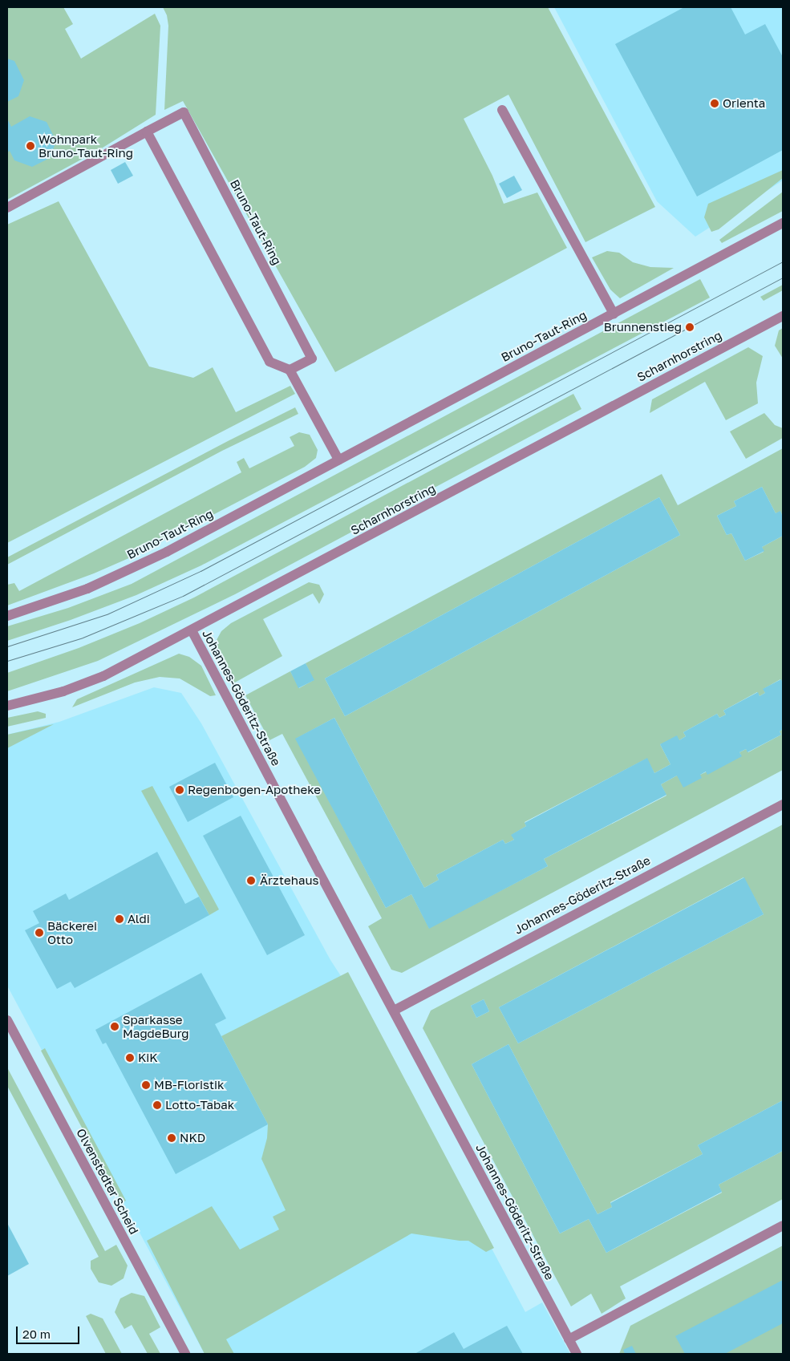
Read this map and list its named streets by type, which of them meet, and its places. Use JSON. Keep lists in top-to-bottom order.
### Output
{
  "streets": {
    "street": [
      "Bruno-Taut-Ring",
      "Scharnhorstring",
      "Johannes-Göderitz-Straße",
      "Olvenstedter Scheid"
    ]
  },
  "crossings": [
    ["Scharnhorstring", "Johannes-Göderitz-Straße"]
  ],
  "places": [
    "Orienta",
    "Wohnpark Bruno-Taut-Ring",
    "Brunnenstieg",
    "Regenbogen-Apotheke",
    "Ärztehaus",
    "Aldi",
    "Bäckerei Otto",
    "Sparkasse MagdeBurg",
    "KiK",
    "MB-Floristik",
    "Lotto-Tabak",
    "NKD"
  ],
  "scale_bar": "20 m"
}
